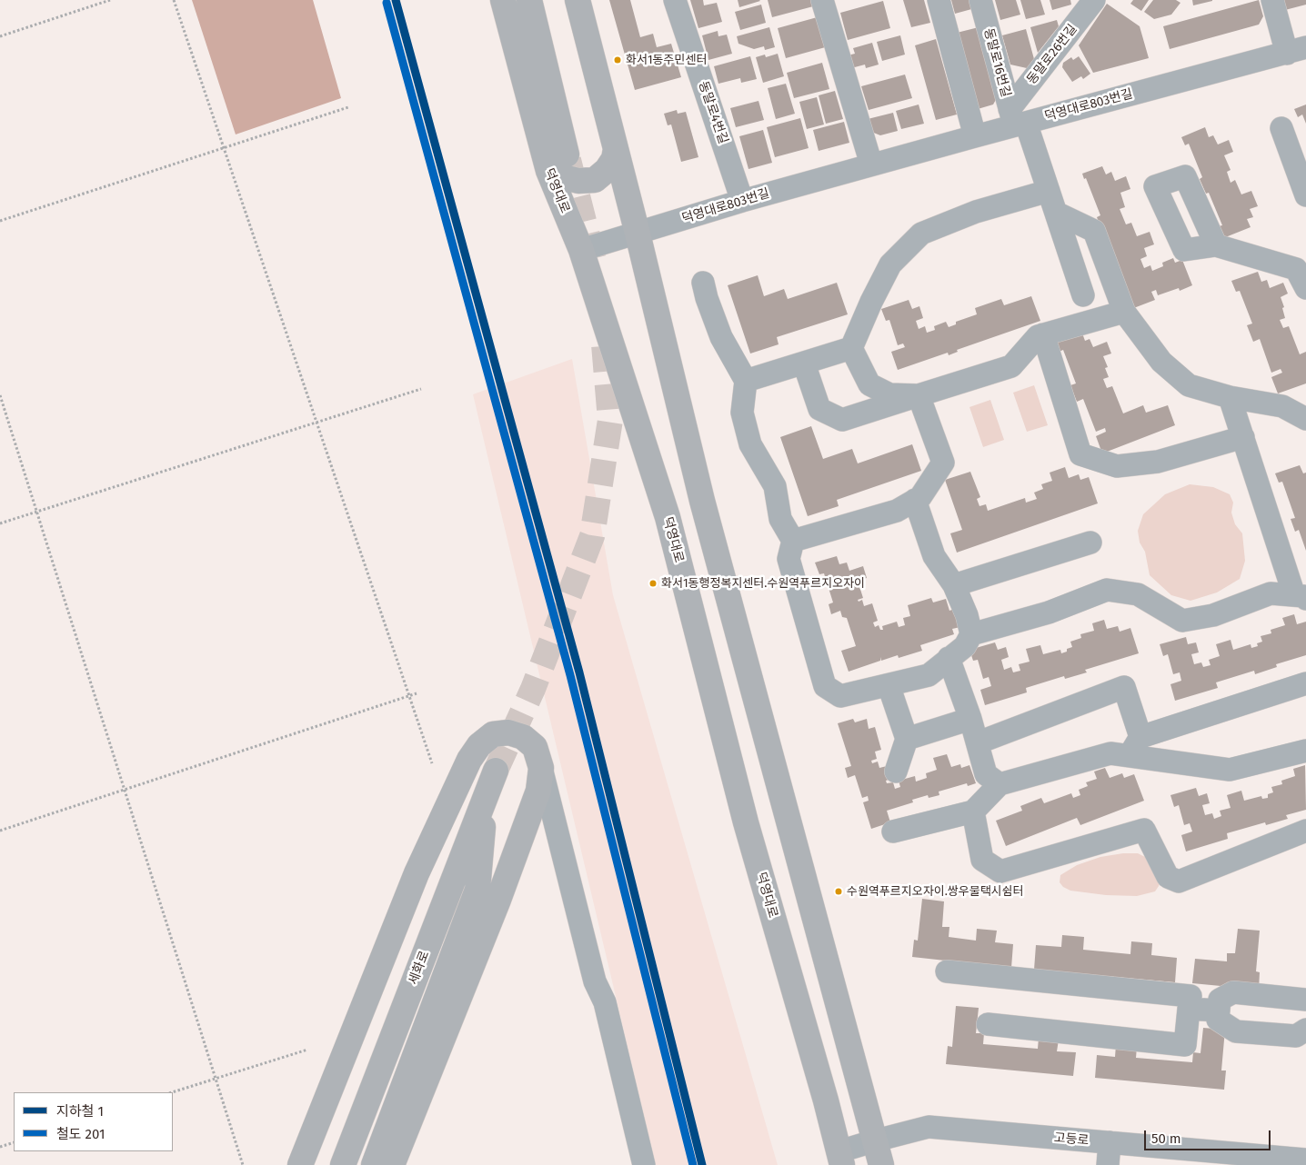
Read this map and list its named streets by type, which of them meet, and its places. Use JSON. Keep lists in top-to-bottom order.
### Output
{
  "streets": {
    "main road": ["덕영대로", "세화로"],
    "street": [
      "동말로26번길",
      "동말로16번길",
      "덕영대로803번길",
      "동말로4번길",
      "고등로"
    ]
  },
  "crossings": [
    ["동말로26번길", "동말로16번길"],
    ["동말로26번길", "덕영대로803번길"],
    ["동말로16번길", "덕영대로803번길"],
    ["덕영대로803번길", "동말로4번길"],
    ["덕영대로803번길", "덕영대로"],
    ["덕영대로", "고등로"]
  ],
  "places": ["화서1동주민센터", "화서1동행정복지센터.수원역푸르지오자이", "수원역푸르지오자이.쌍우물택시쉼터"],
  "lines": ["metro line 1", "rail line 201"],
  "legend": ["지하철 1", "철도 201"],
  "scale_bar": "50 m"
}
